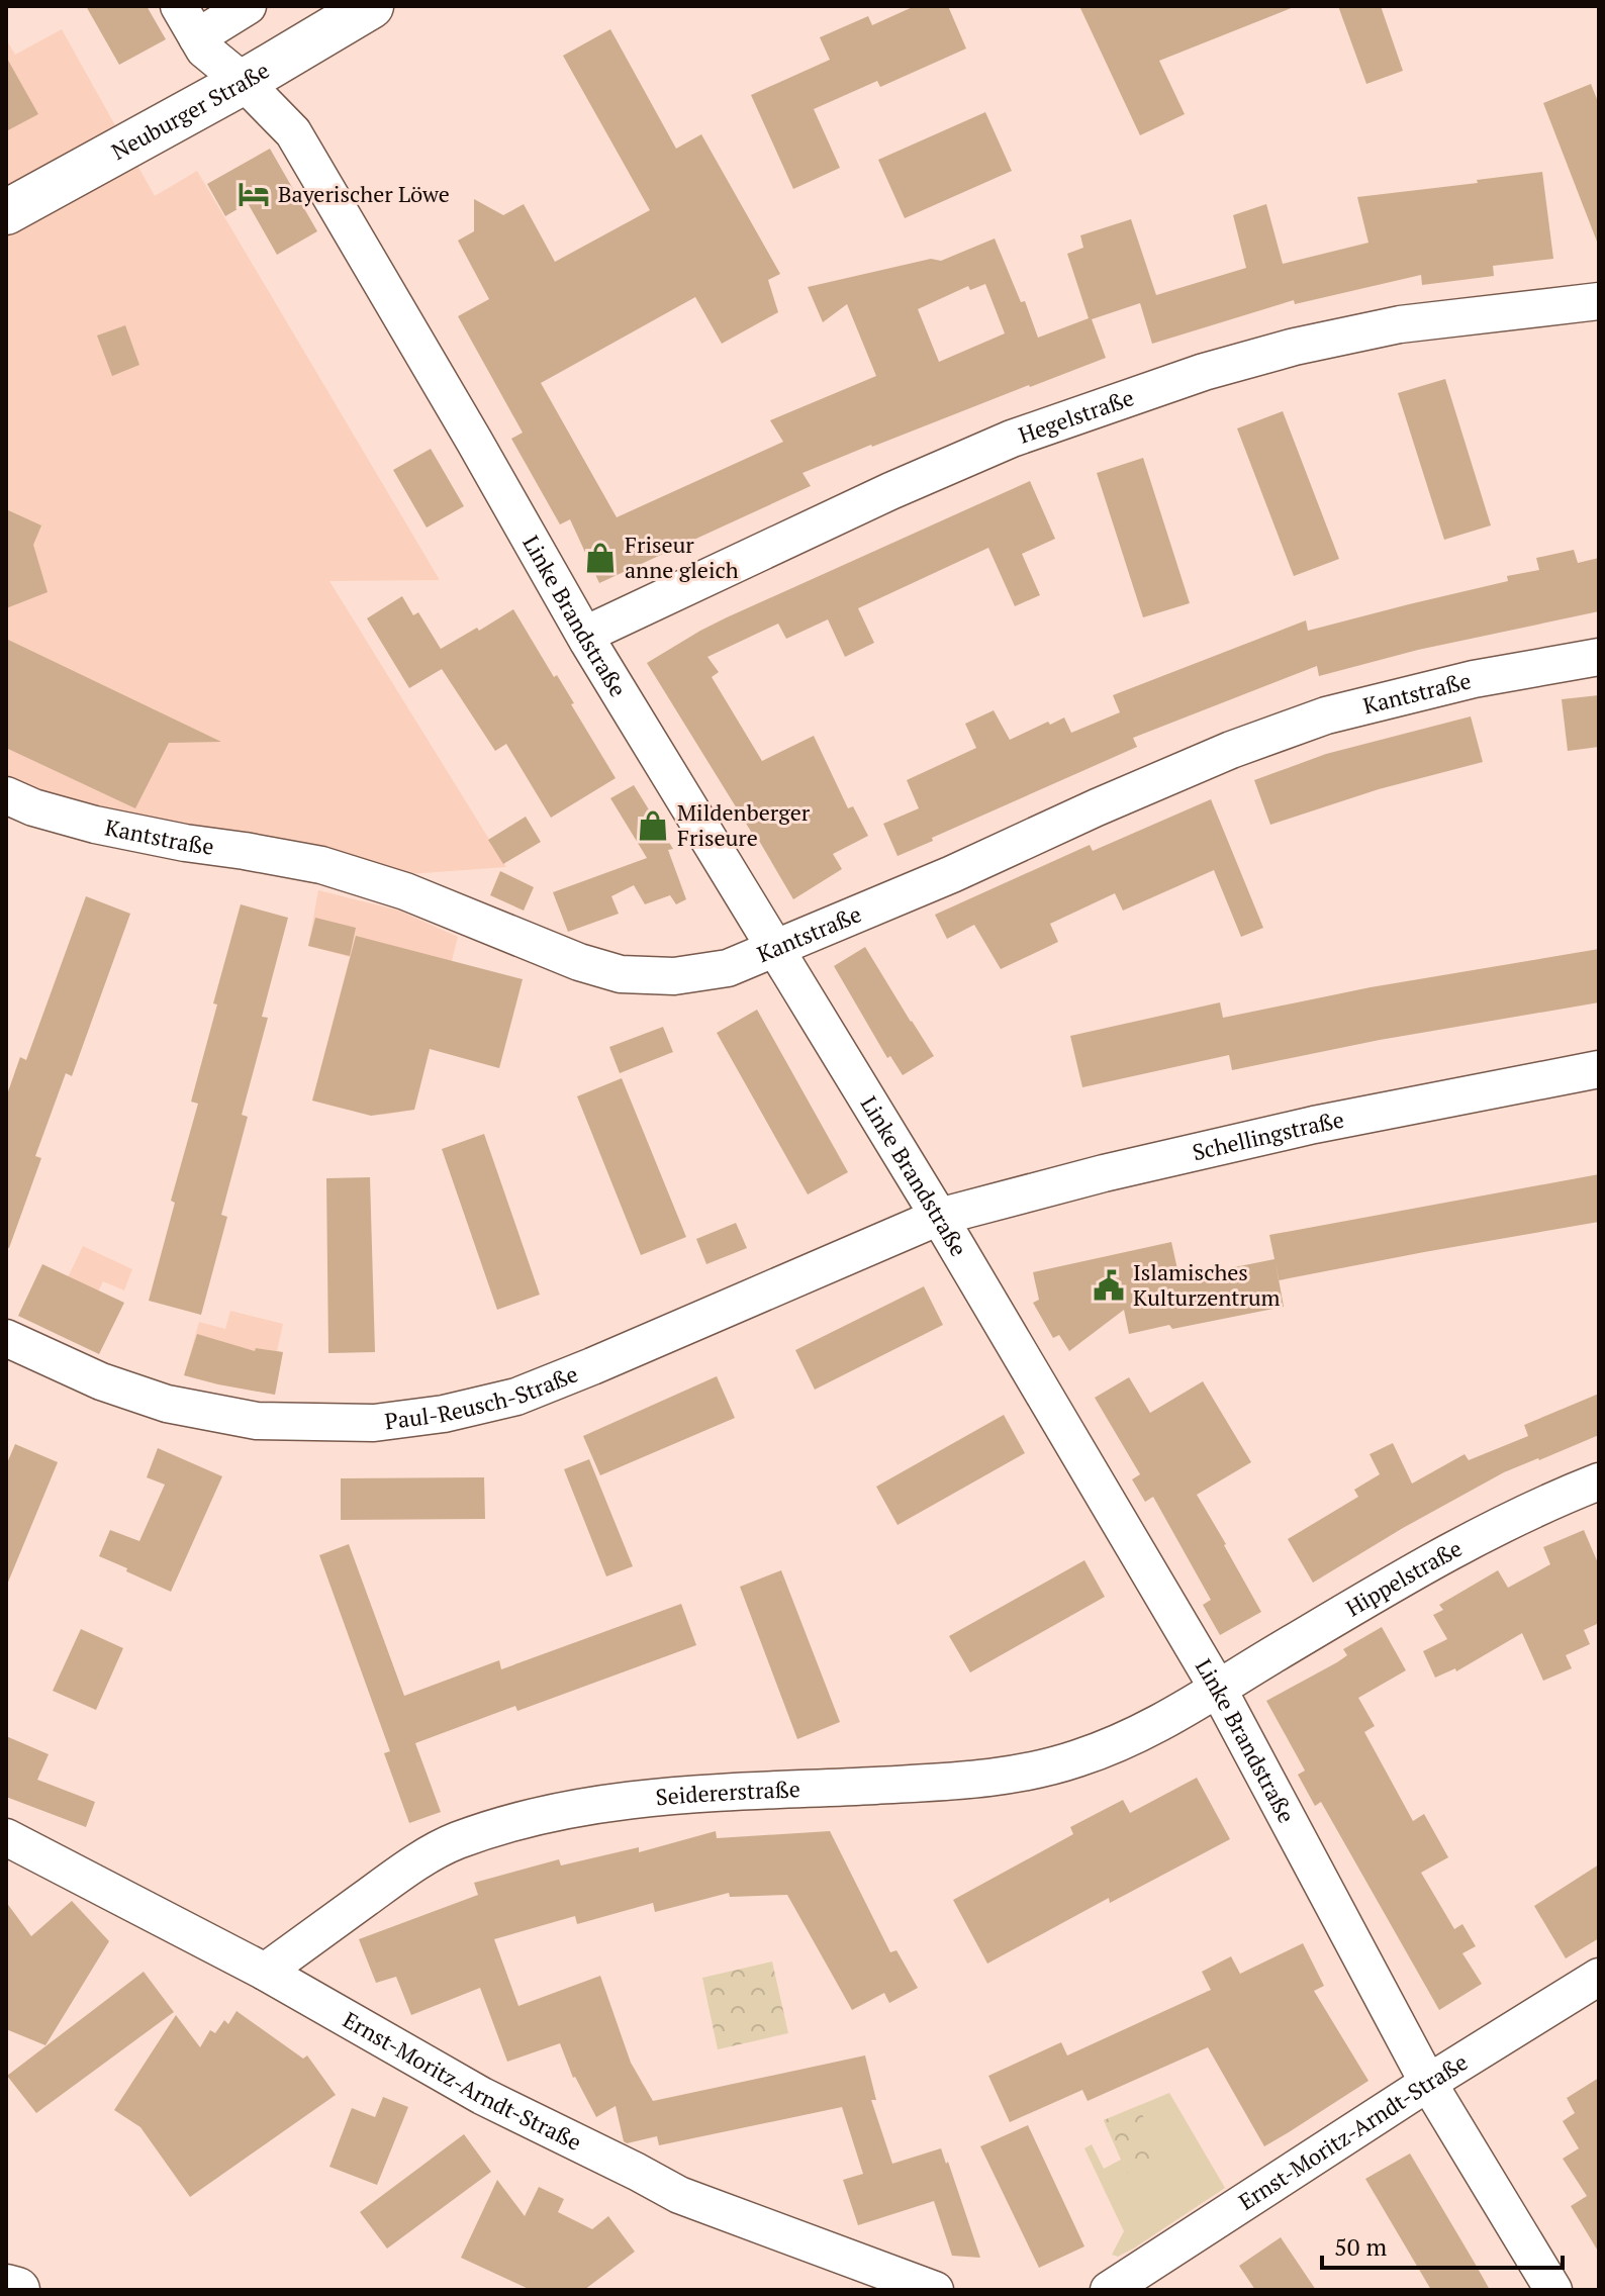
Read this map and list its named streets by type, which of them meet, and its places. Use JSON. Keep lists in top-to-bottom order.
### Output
{
  "streets": {
    "street": [
      "Neuburger Straße",
      "Hegelstraße",
      "Linke Brandstraße",
      "Kantstraße",
      "Schellingstraße",
      "Paul-Reusch-Straße",
      "Hippelstraße",
      "Seidererstraße",
      "Ernst-Moritz-Arndt-Straße"
    ]
  },
  "crossings": [
    ["Neuburger Straße", "Linke Brandstraße"],
    ["Hegelstraße", "Linke Brandstraße"],
    ["Linke Brandstraße", "Kantstraße"],
    ["Linke Brandstraße", "Schellingstraße"],
    ["Linke Brandstraße", "Paul-Reusch-Straße"],
    ["Linke Brandstraße", "Hippelstraße"],
    ["Linke Brandstraße", "Seidererstraße"],
    ["Linke Brandstraße", "Ernst-Moritz-Arndt-Straße"],
    ["Schellingstraße", "Paul-Reusch-Straße"],
    ["Hippelstraße", "Seidererstraße"],
    ["Seidererstraße", "Ernst-Moritz-Arndt-Straße"]
  ],
  "places": {
    "hotel": ["Bayerischer Löwe"],
    "shop": ["Friseur anne gleich", "Mildenberger Friseure"],
    "public building": ["Islamisches Kulturzentrum"]
  },
  "scale_bar": "50 m"
}
